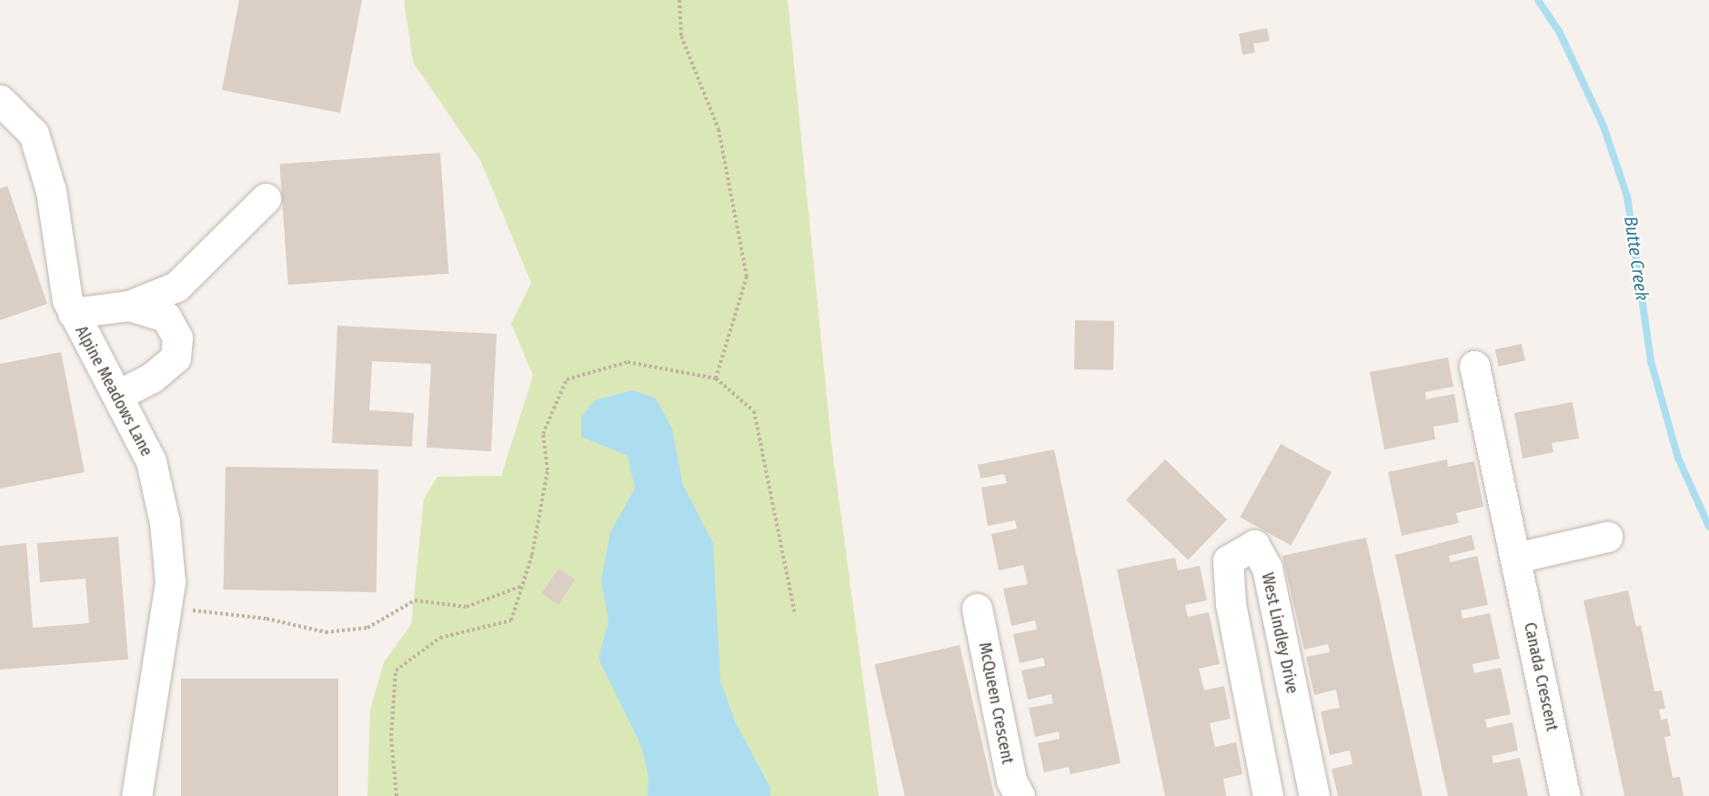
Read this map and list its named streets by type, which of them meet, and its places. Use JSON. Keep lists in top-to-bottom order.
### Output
{
  "streets": {
    "street": [
      "Alpine Meadows Lane",
      "West Lindley Drive",
      "Canada Crescent",
      "McQueen Crescent"
    ]
  },
  "water": ["Butte Creek"]
}
